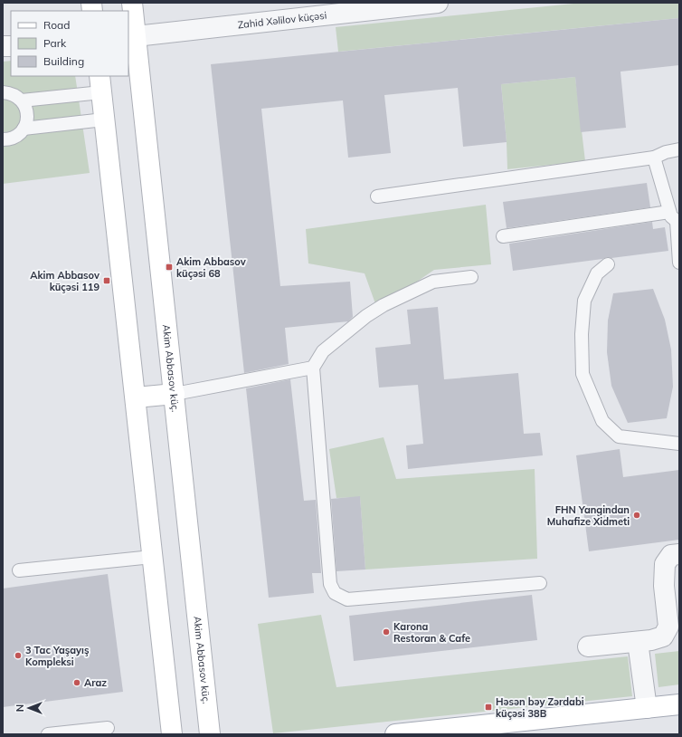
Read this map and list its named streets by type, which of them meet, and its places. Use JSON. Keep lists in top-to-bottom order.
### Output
{
  "streets": {
    "main road": ["Akim Abbasov küç."],
    "street": ["Zahid Xəlilov küçəsi"]
  },
  "crossings": [
    ["Zahid Xəlilov küçəsi", "Akim Abbasov küç."]
  ],
  "places": {
    "transit": ["Akim Abbasov küçəsi 68", "Akim Abbasov küçəsi 119", "Həsən bəy Zərdabi küçəsi 38B"],
    "other": [
      "FHN Yangindan Muhafize Xidmeti",
      "Karona Restoran & Cafe",
      "3 Tac Yaşayış Kompleksi",
      "Araz"
    ]
  },
  "legend": ["Road", "Park", "Building"],
  "north": "left"
}
